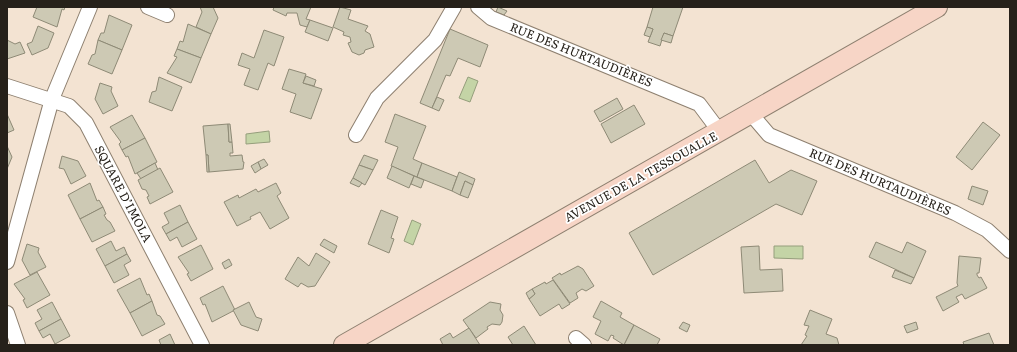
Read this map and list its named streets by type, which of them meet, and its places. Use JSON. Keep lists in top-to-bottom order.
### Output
{
  "streets": {
    "main road": ["AVENUE DE LA TESSOUALLE"],
    "street": ["RUE DES HURTAUDIÈRES", "SQUARE D’IMOLA"]
  },
  "crossings": [
    ["RUE DES HURTAUDIÈRES", "AVENUE DE LA TESSOUALLE"]
  ]
}
